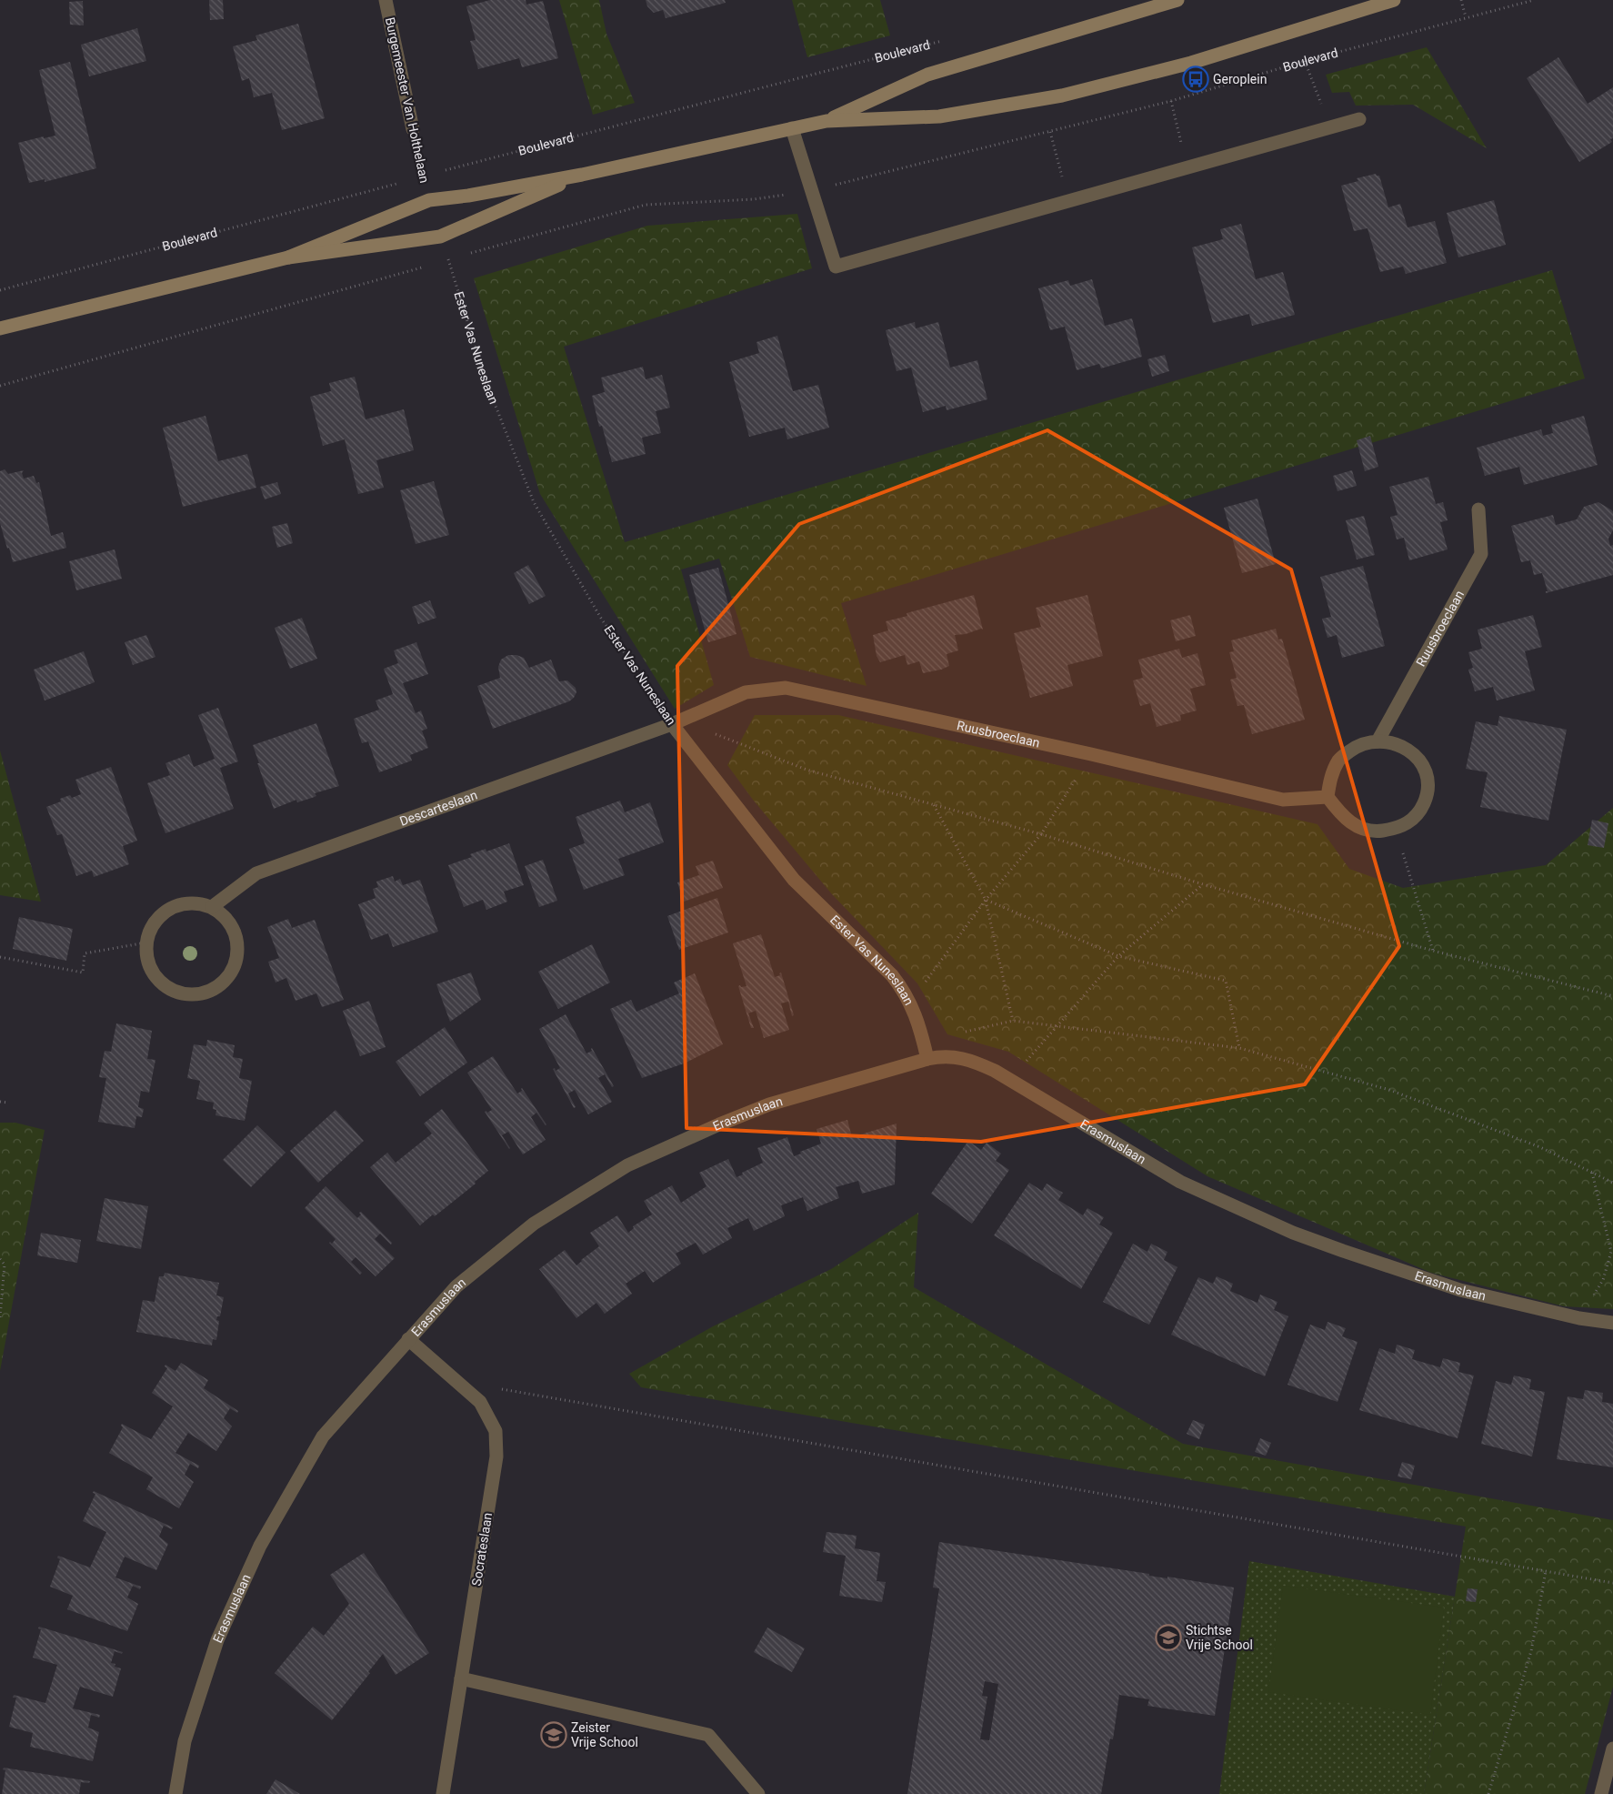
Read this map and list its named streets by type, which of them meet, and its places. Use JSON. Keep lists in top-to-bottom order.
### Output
{
  "streets": {
    "street": [
      "Burgemeester Van Holthelaan",
      "Ester Vas Nuneslaan",
      "Ruusbroeclaan",
      "Descarteslaan",
      "Erasmuslaan",
      "Socrateslaan"
    ],
    "path": ["Boulevard"]
  },
  "crossings": [
    ["Ester Vas Nuneslaan", "Ruusbroeclaan"],
    ["Ester Vas Nuneslaan", "Descarteslaan"],
    ["Ester Vas Nuneslaan", "Erasmuslaan"],
    ["Ruusbroeclaan", "Descarteslaan"],
    ["Erasmuslaan", "Socrateslaan"]
  ],
  "places": {
    "bus stop": ["Geroplein"],
    "school or university": ["Stichtse Vrije School", "Zeister Vrije School"]
  }
}
